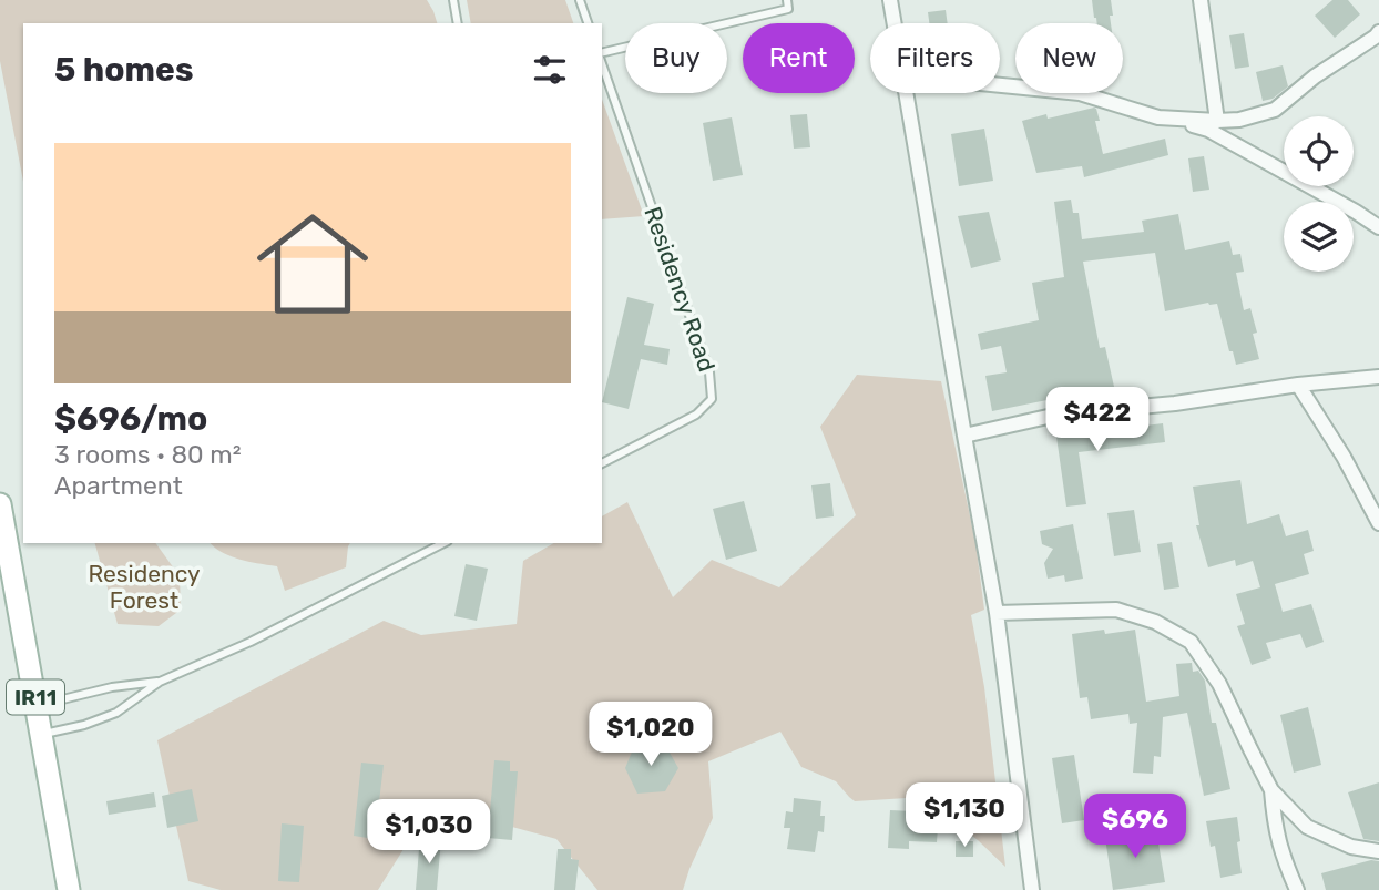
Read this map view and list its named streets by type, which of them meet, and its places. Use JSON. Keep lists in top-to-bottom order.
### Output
{
  "streets": {
    "main road": ["IR11"],
    "lane": ["Residency Road"]
  },
  "parks": ["Residency Forest"],
  "page": {
    "chip": [
      "Buy",
      "Rent",
      "Filters",
      "New"
    ],
    "heading": "5 homes",
    "list": [
      {
        "name": "$696/mo",
        "note": "3 rooms · 80 m² · Apartment"
      }
    ],
    "price": [
      "$422",
      "$1,020",
      "$1,130",
      "$696",
      "$1,030"
    ]
  }
}
